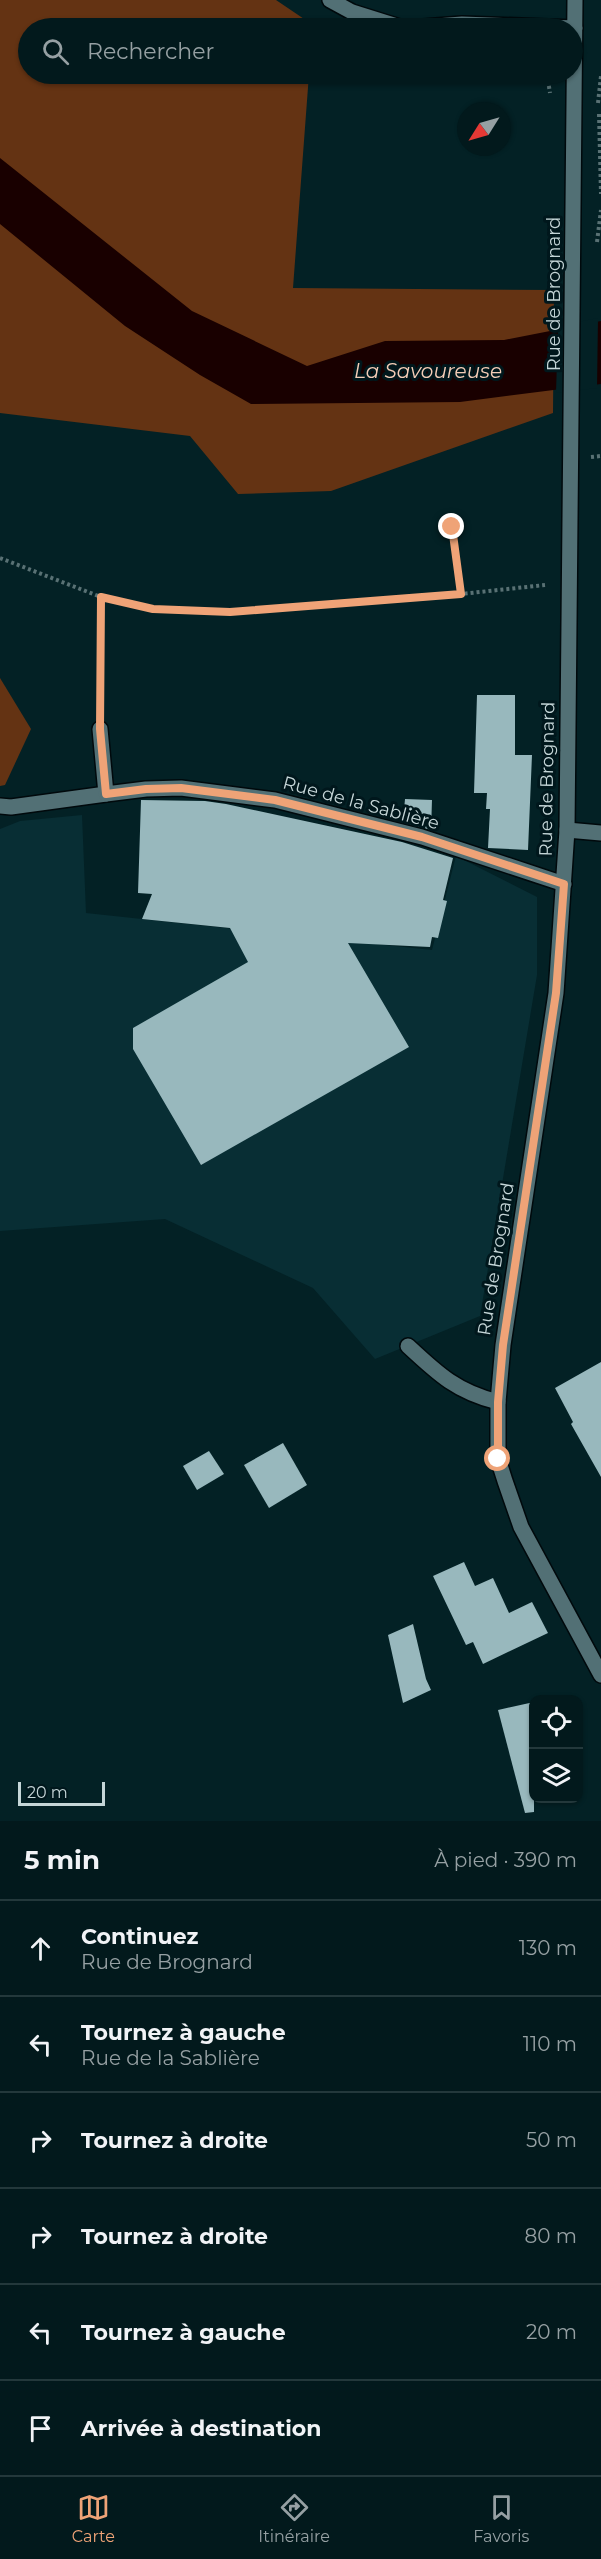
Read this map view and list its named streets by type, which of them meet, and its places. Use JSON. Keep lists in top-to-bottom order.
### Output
{
  "streets": {
    "street": ["Rue de Brognard", "Rue de la Sablière"]
  },
  "crossings": [
    ["Rue de Brognard", "Rue de la Sablière"]
  ],
  "water": ["La Savoureuse"],
  "scale_bar": "20 m",
  "north": "bottom left",
  "page": {
    "search": "Rechercher",
    "scale": "20 m",
    "heading": ["5 min", "À pied · 390 m"],
    "list": [
      ["Continuez", "Rue de Brognard", "130 m"],
      ["Tournez à gauche", "Rue de la Sablière", "110 m"],
      ["Tournez à droite", "50 m"],
      ["Tournez à droite", "80 m"],
      ["Tournez à gauche", "20 m"],
      "Arrivée à destination"
    ],
    "nav": ["Carte", "Itinéraire", "Favoris"]
  }
}
